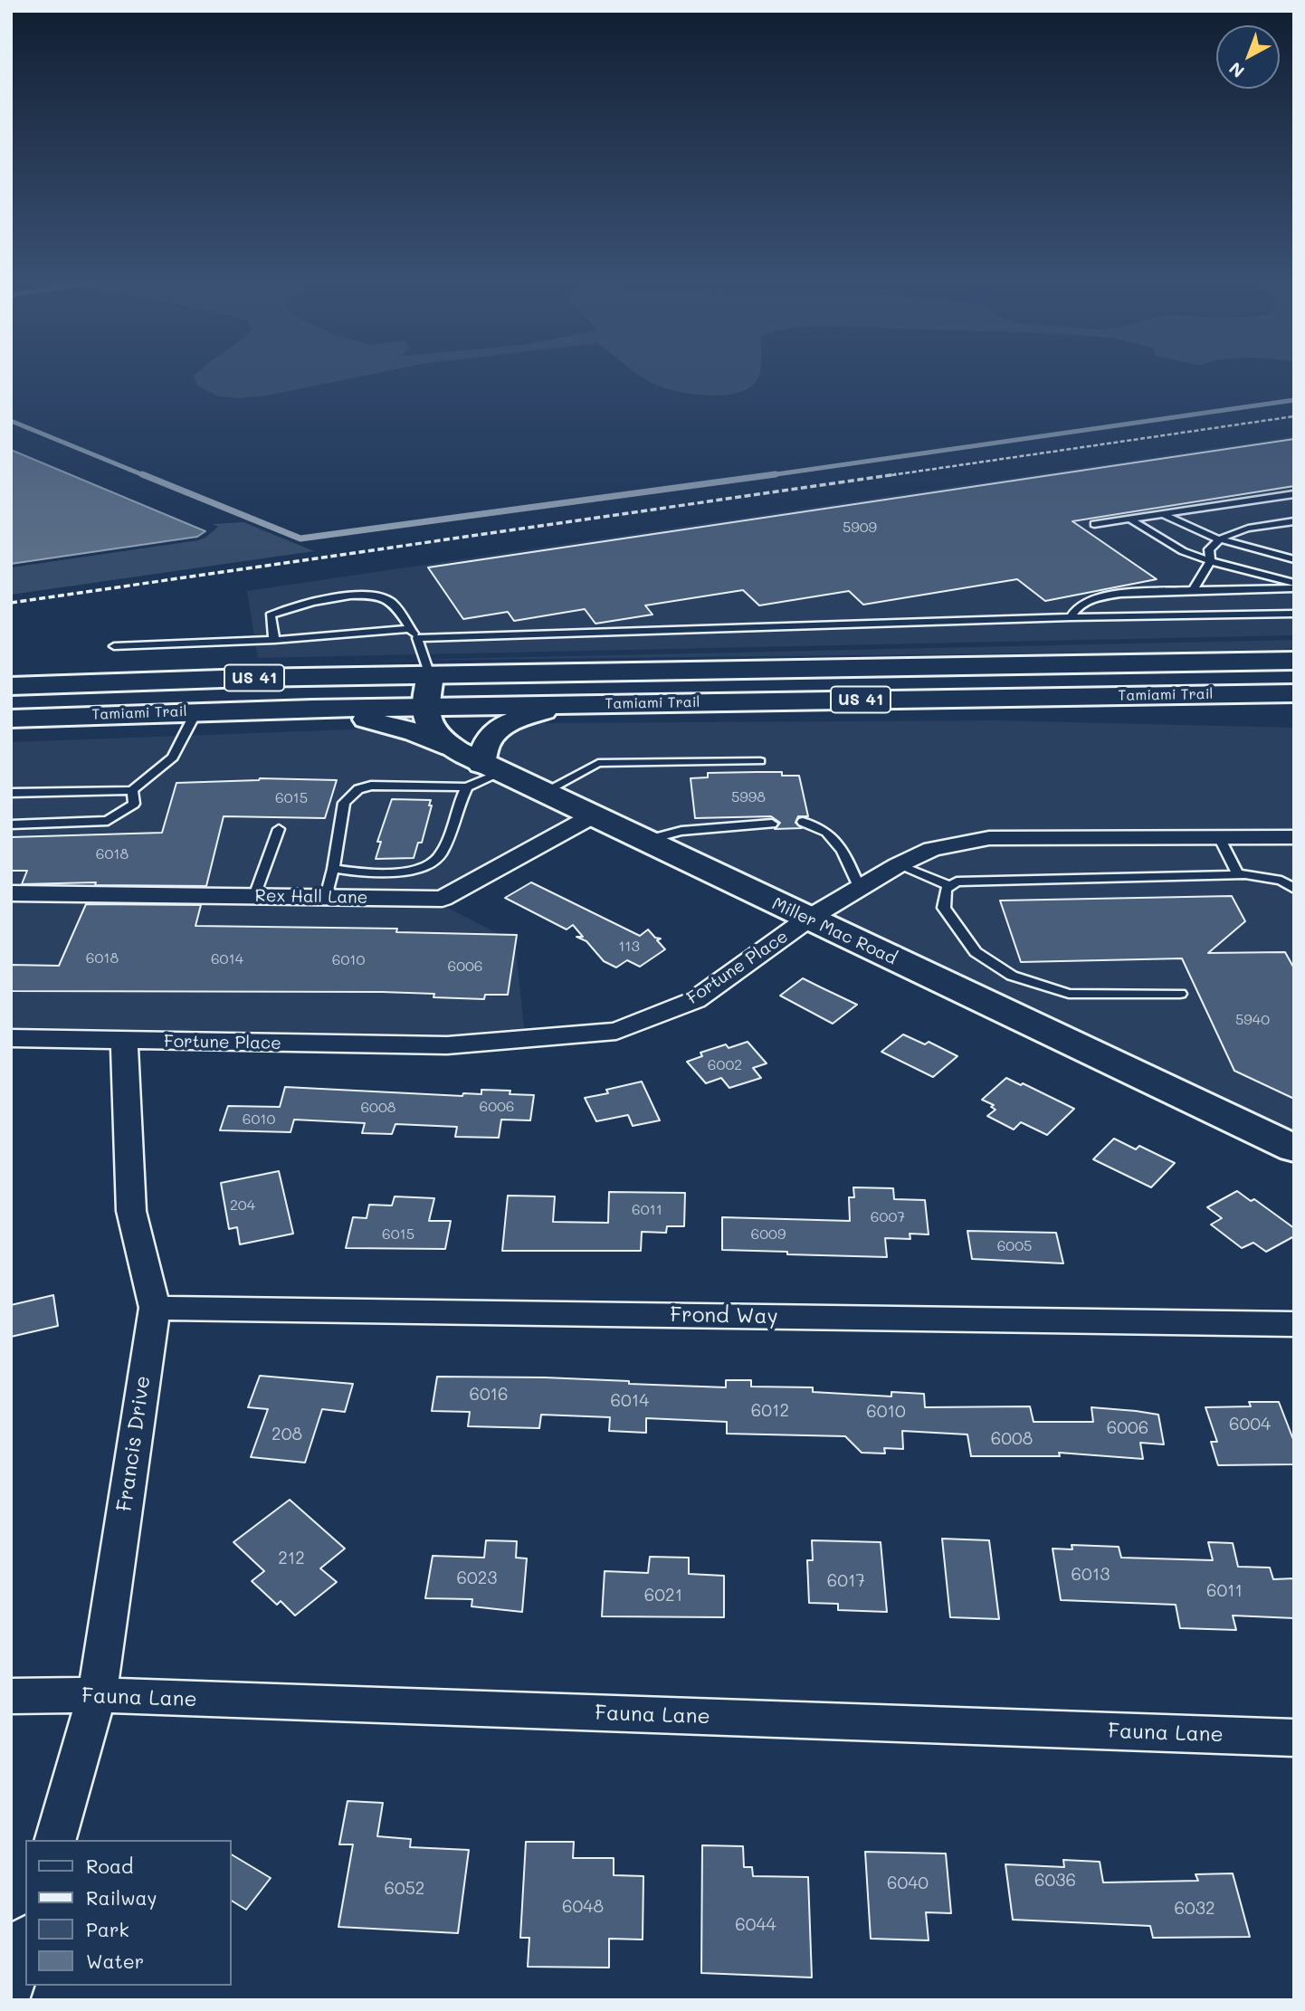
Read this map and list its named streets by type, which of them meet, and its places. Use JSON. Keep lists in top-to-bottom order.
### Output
{
  "streets": {
    "main road": ["US 41", "Tamiami Trail", "Miller Mac Road"],
    "street": [
      "Rex Hall Lane",
      "Fortune Place",
      "Frond Way",
      "Francis Drive",
      "Fauna Lane"
    ]
  },
  "crossings": [
    ["Tamiami Trail", "Miller Mac Road"],
    ["Rex Hall Lane", "Miller Mac Road"],
    ["Miller Mac Road", "Fortune Place"],
    ["Fortune Place", "Francis Drive"],
    ["Frond Way", "Francis Drive"],
    ["Francis Drive", "Fauna Lane"]
  ],
  "house_numbers": [
    "5909",
    "5998",
    "6015",
    "6018",
    "113",
    "6018",
    "6014",
    "6010",
    "6006",
    "5940",
    "6002",
    "6006",
    "6008",
    "6010",
    "204",
    "6011",
    "6007",
    "6015",
    "6009",
    "6005",
    "6016",
    "6014",
    "6012",
    "6010",
    "6004",
    "6006",
    "208",
    "6008",
    "212",
    "6013",
    "6023",
    "6017",
    "6011",
    "6021",
    "6036",
    "6040",
    "6052",
    "6048",
    "6032",
    "6044"
  ],
  "legend": [
    "Road",
    "Railway",
    "Park",
    "Water"
  ],
  "north": "bottom left"
}
